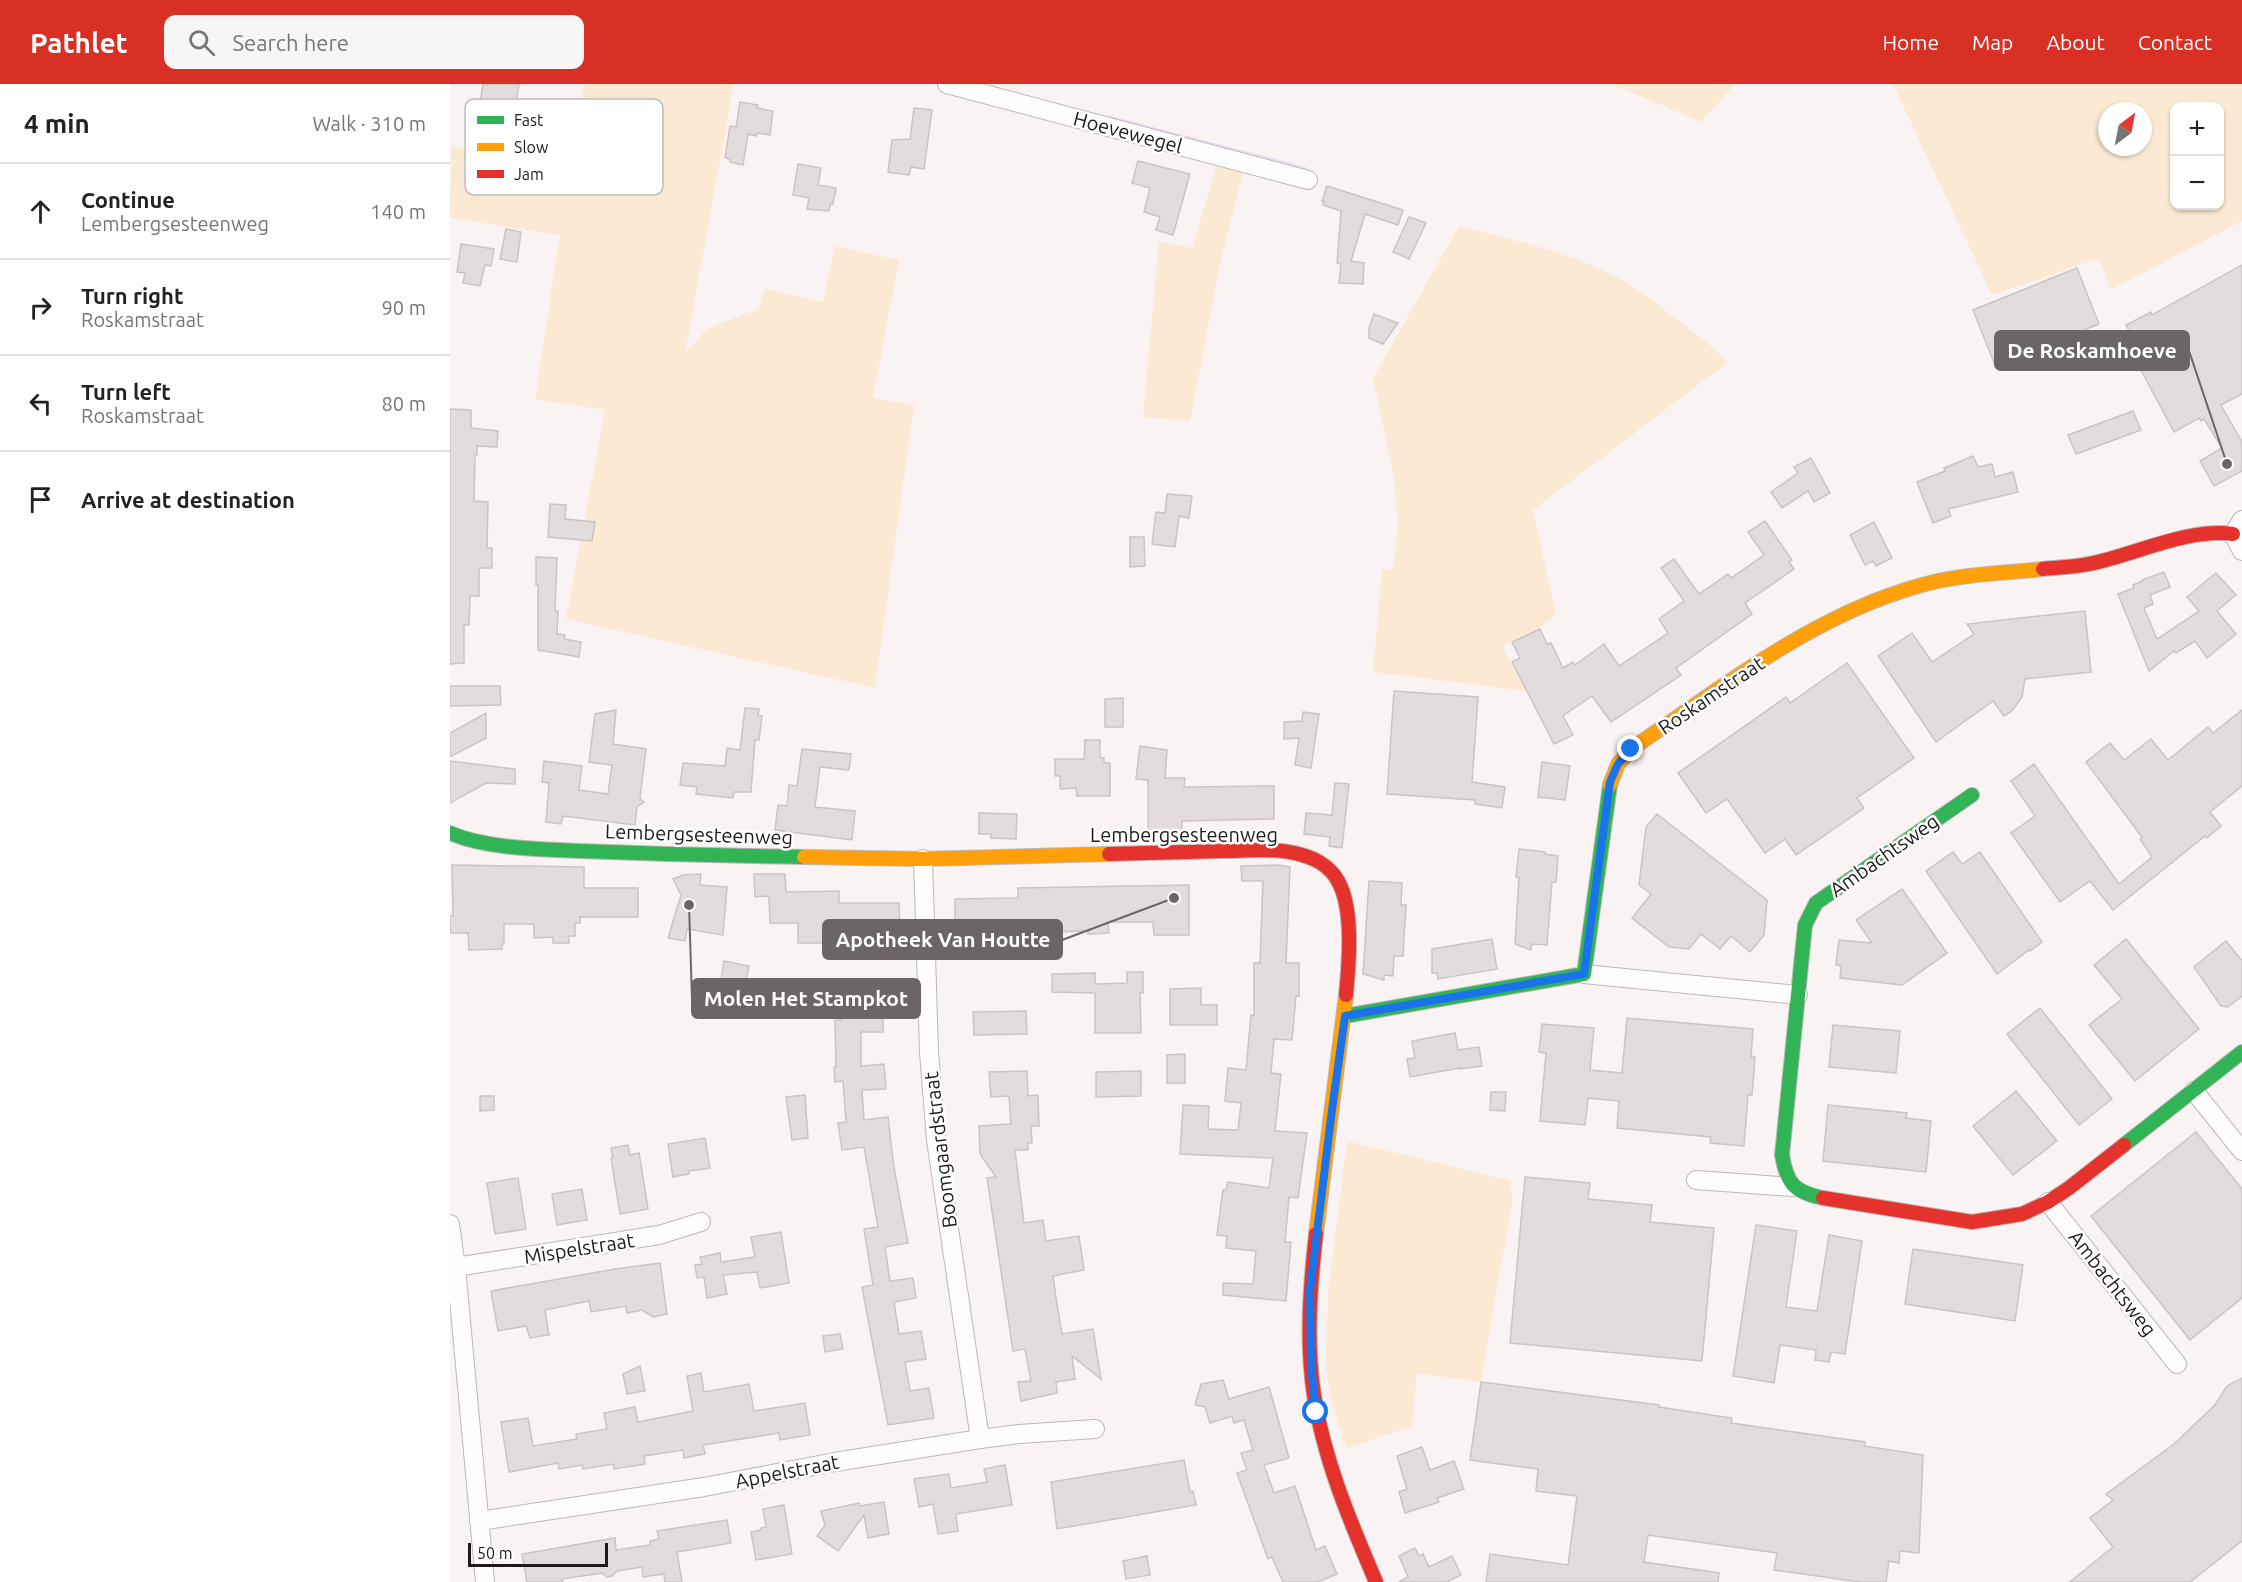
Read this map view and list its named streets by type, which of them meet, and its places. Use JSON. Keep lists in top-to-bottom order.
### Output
{
  "streets": {
    "street": [
      "Hoevewegel",
      "Roskamstraat",
      "Lembergsesteenweg",
      "Ambachtsweg",
      "Boomgaardstraat",
      "Mispelstraat",
      "Appelstraat"
    ]
  },
  "crossings": [
    ["Lembergsesteenweg", "Boomgaardstraat"],
    ["Boomgaardstraat", "Appelstraat"]
  ],
  "places": ["De Roskamhoeve", "Apotheek Van Houtte", "Molen Het Stampkot"],
  "legend": ["Fast", "Slow", "Jam"],
  "scale_bar": "50 m",
  "north": "top right",
  "page": {
    "header": "Pathlet",
    "search": "Search here",
    "nav": [
      "Home",
      "Map",
      "About",
      "Contact"
    ],
    "heading": ["4 min", "Walk · 310 m"],
    "map_buttons": ["+", "−"],
    "list": [
      ["Continue", "Lembergsesteenweg", "140 m"],
      ["Turn right", "Roskamstraat", "90 m"],
      ["Turn left", "Roskamstraat", "80 m"],
      "Arrive at destination"
    ],
    "scale": "50 m"
  }
}
